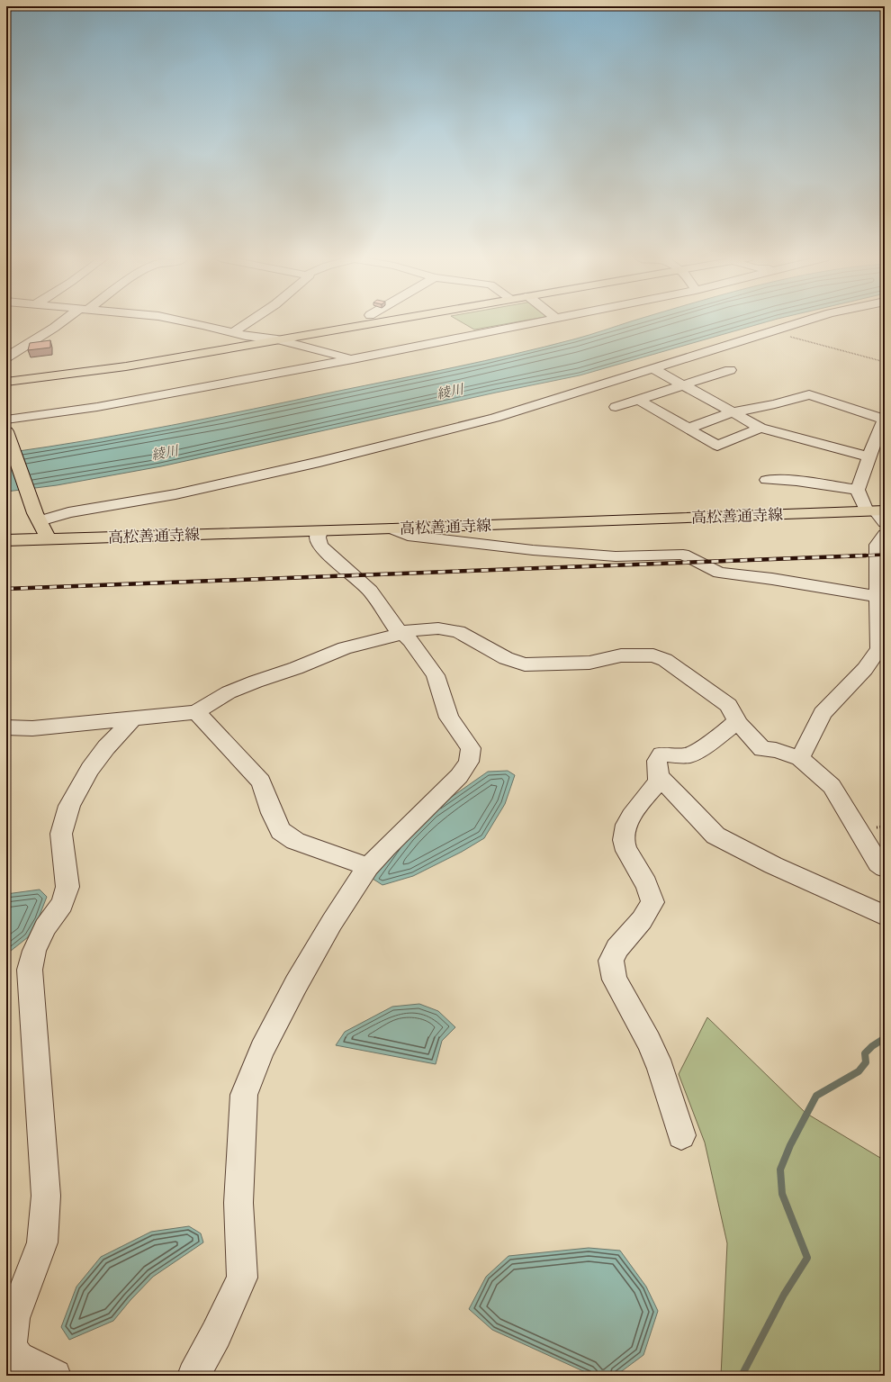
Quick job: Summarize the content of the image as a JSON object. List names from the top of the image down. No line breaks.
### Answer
{"streets":{"main road":["高松善通寺線"]},"water":["綾川"]}
